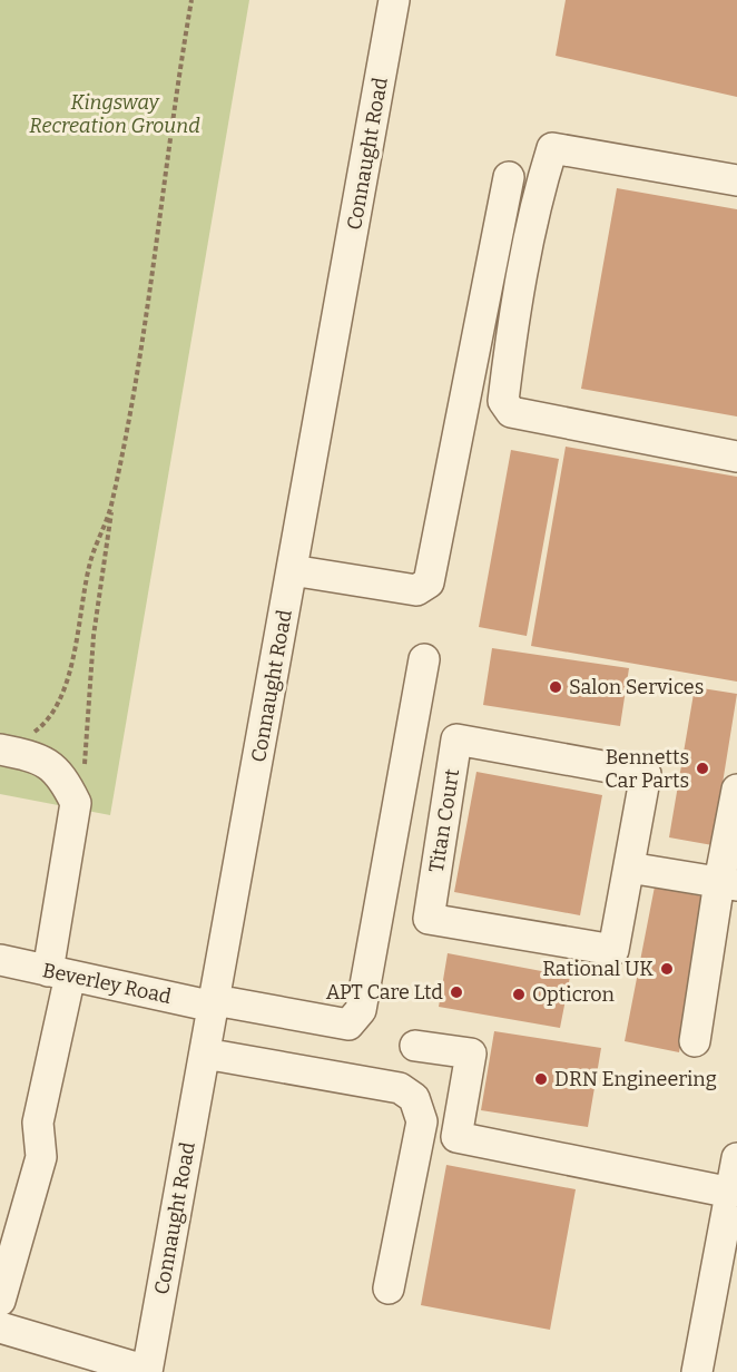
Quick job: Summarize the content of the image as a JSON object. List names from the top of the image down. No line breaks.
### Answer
{"streets":{"street":["Connaught Road","Titan Court","Beverley Road"]},"crossings":[["Connaught Road","Beverley Road"]],"parks":["Kingsway Recreation Ground"],"places":["Salon Services","Bennetts Car Parts","Rational UK","APT Care Ltd","Opticron","DRN Engineering"]}
